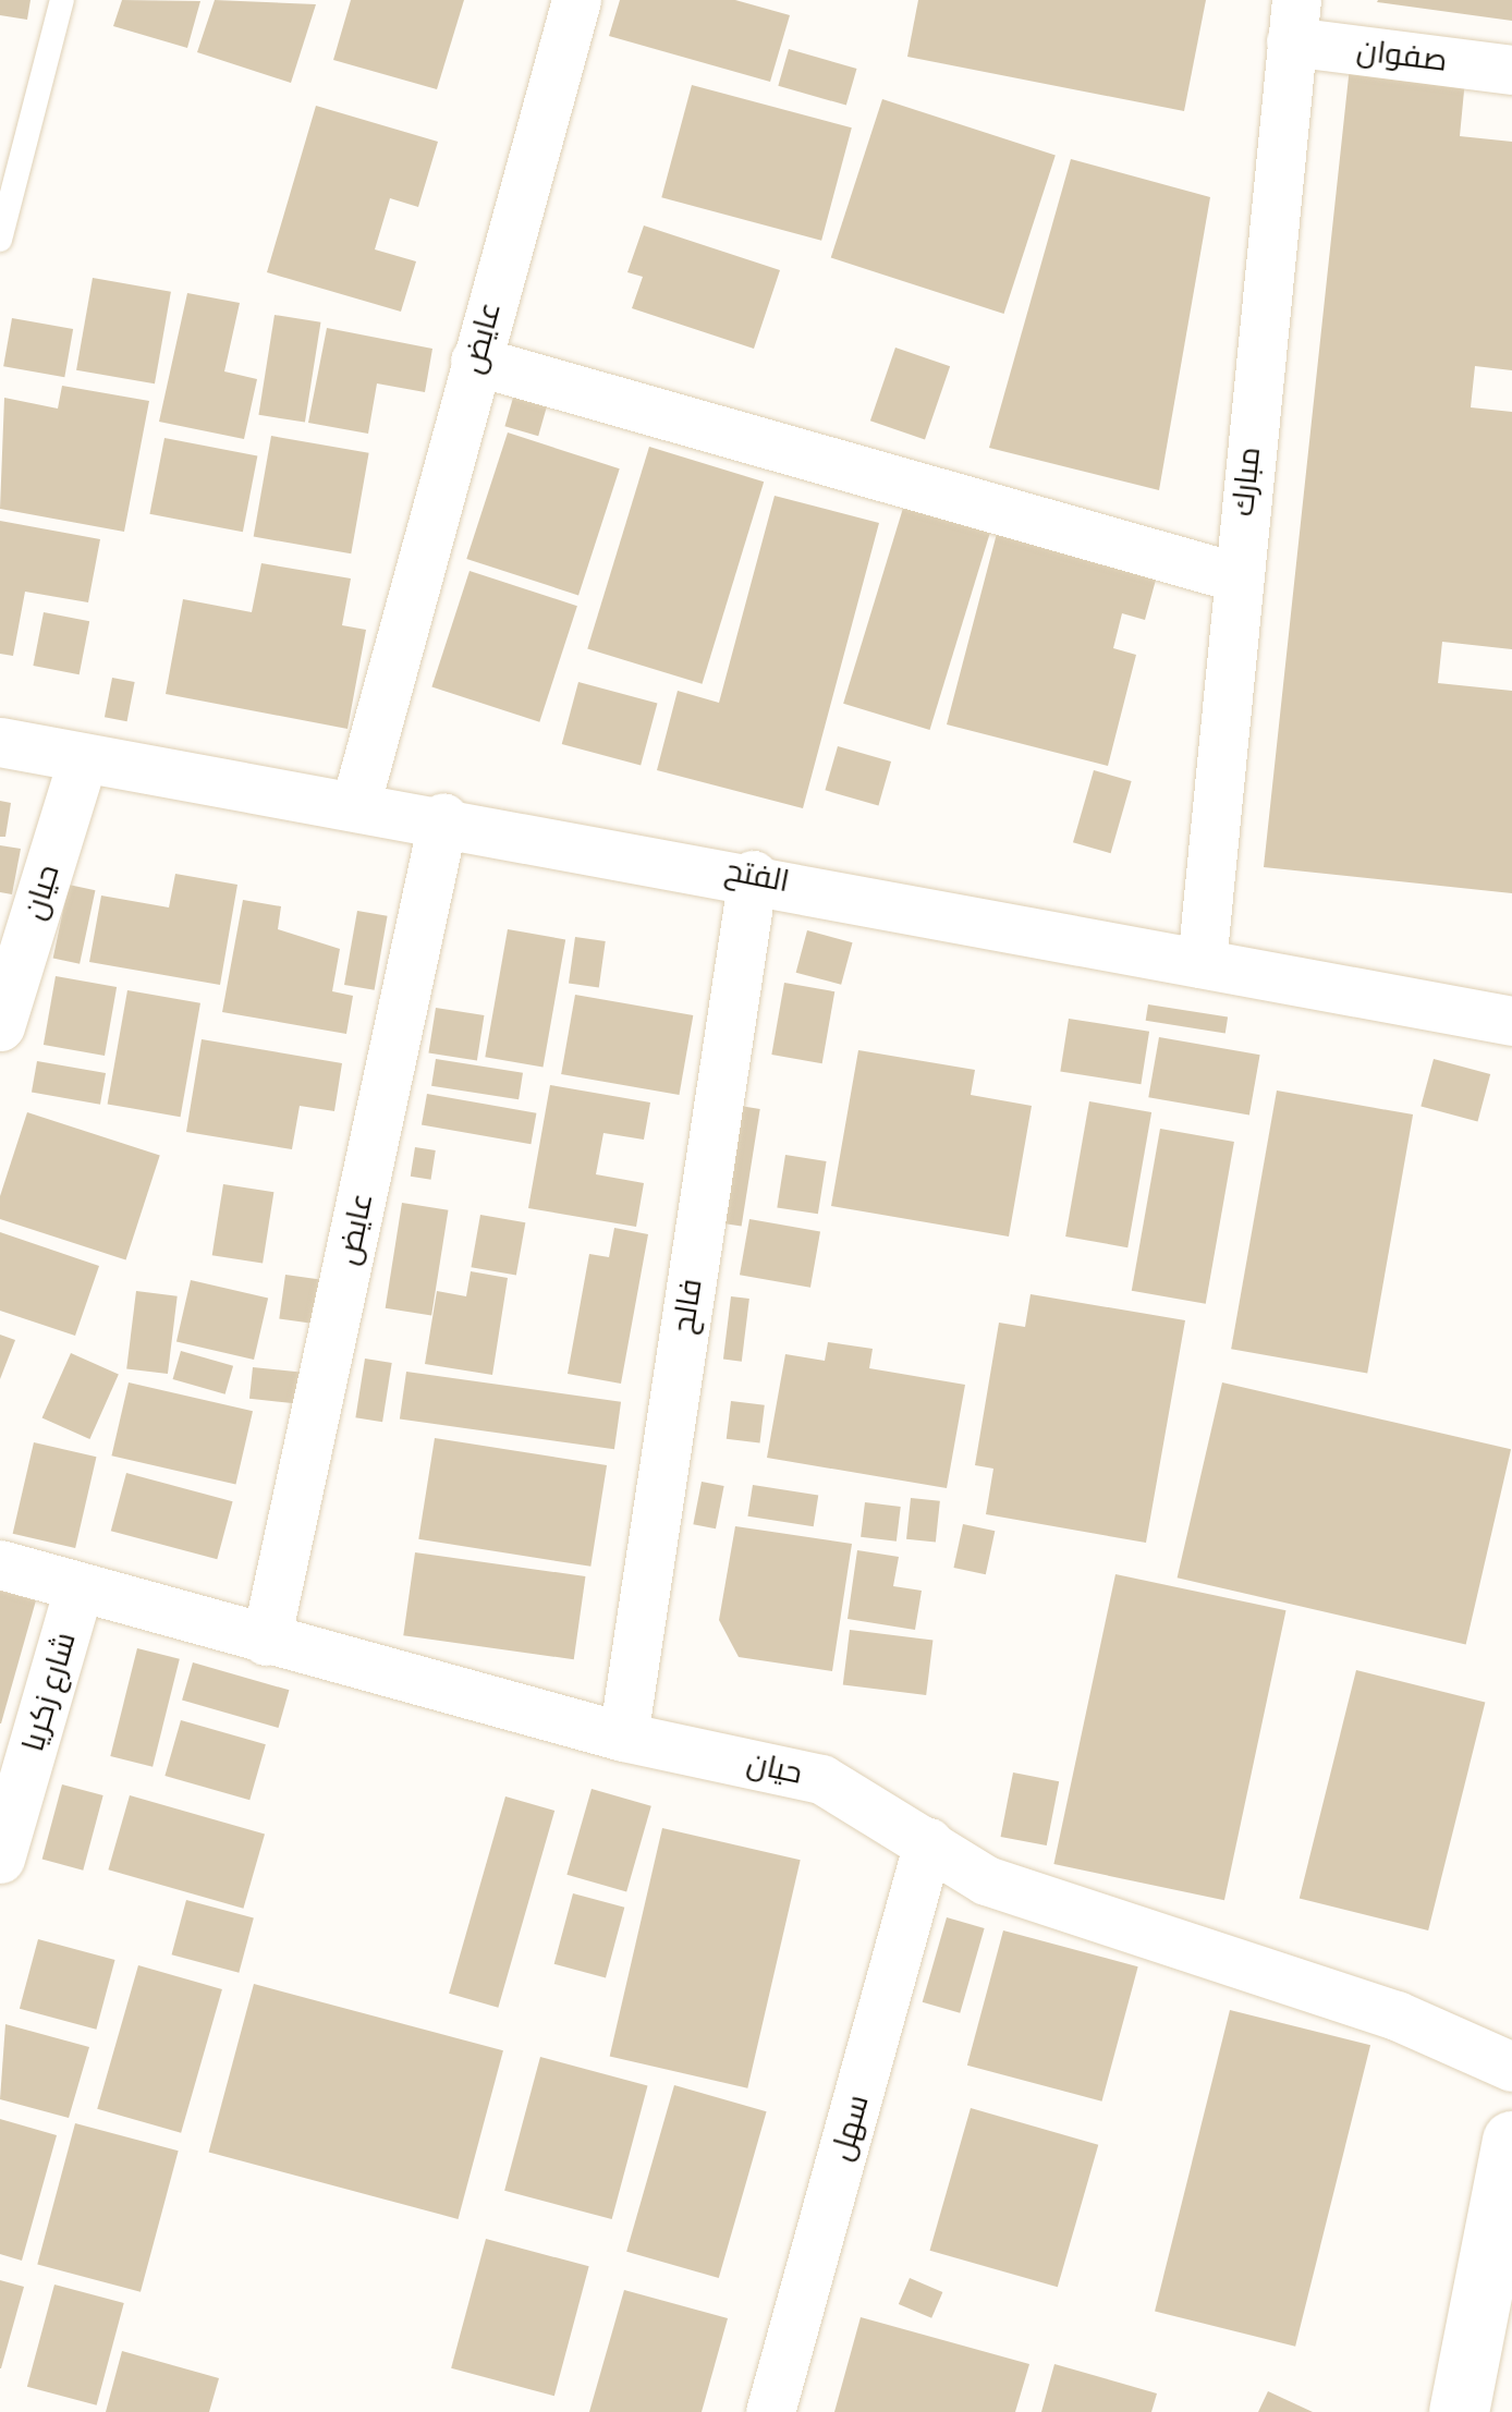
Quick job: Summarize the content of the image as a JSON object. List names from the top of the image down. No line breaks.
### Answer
{"streets":{"street":["صفوان","عايض","مبارك","الفتح","حيان","فالح","شارع زكريا","سهل"]},"crossings":[["صفوان","مبارك"],["عايض","الفتح"],["عايض","حيان"],["مبارك","الفتح"],["الفتح","حيان"],["الفتح","فالح"],["حيان","فالح"],["حيان","شارع زكريا"],["حيان","سهل"]]}
